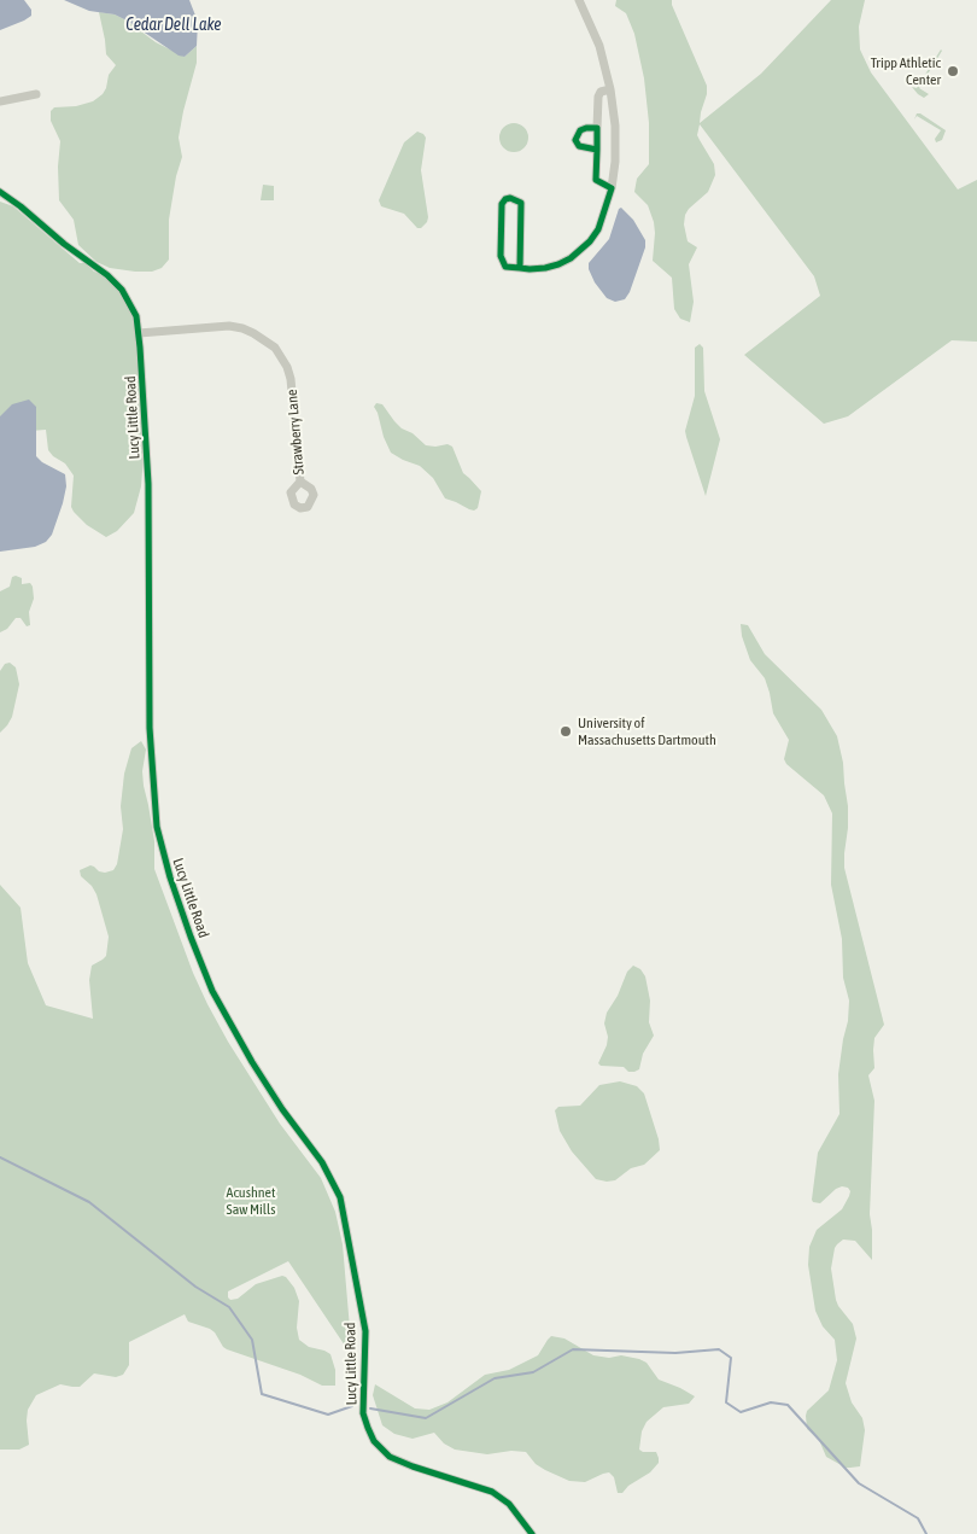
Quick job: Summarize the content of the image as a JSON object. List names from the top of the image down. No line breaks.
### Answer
{"streets":{"street":["Lucy Little Road","Strawberry Lane"]},"crossings":[["Lucy Little Road","Strawberry Lane"]],"water":["Cedar Dell Lake"],"parks":["Acushnet Saw Mills"],"places":["Tripp Athletic Center","University of Massachusetts Dartmouth"]}
